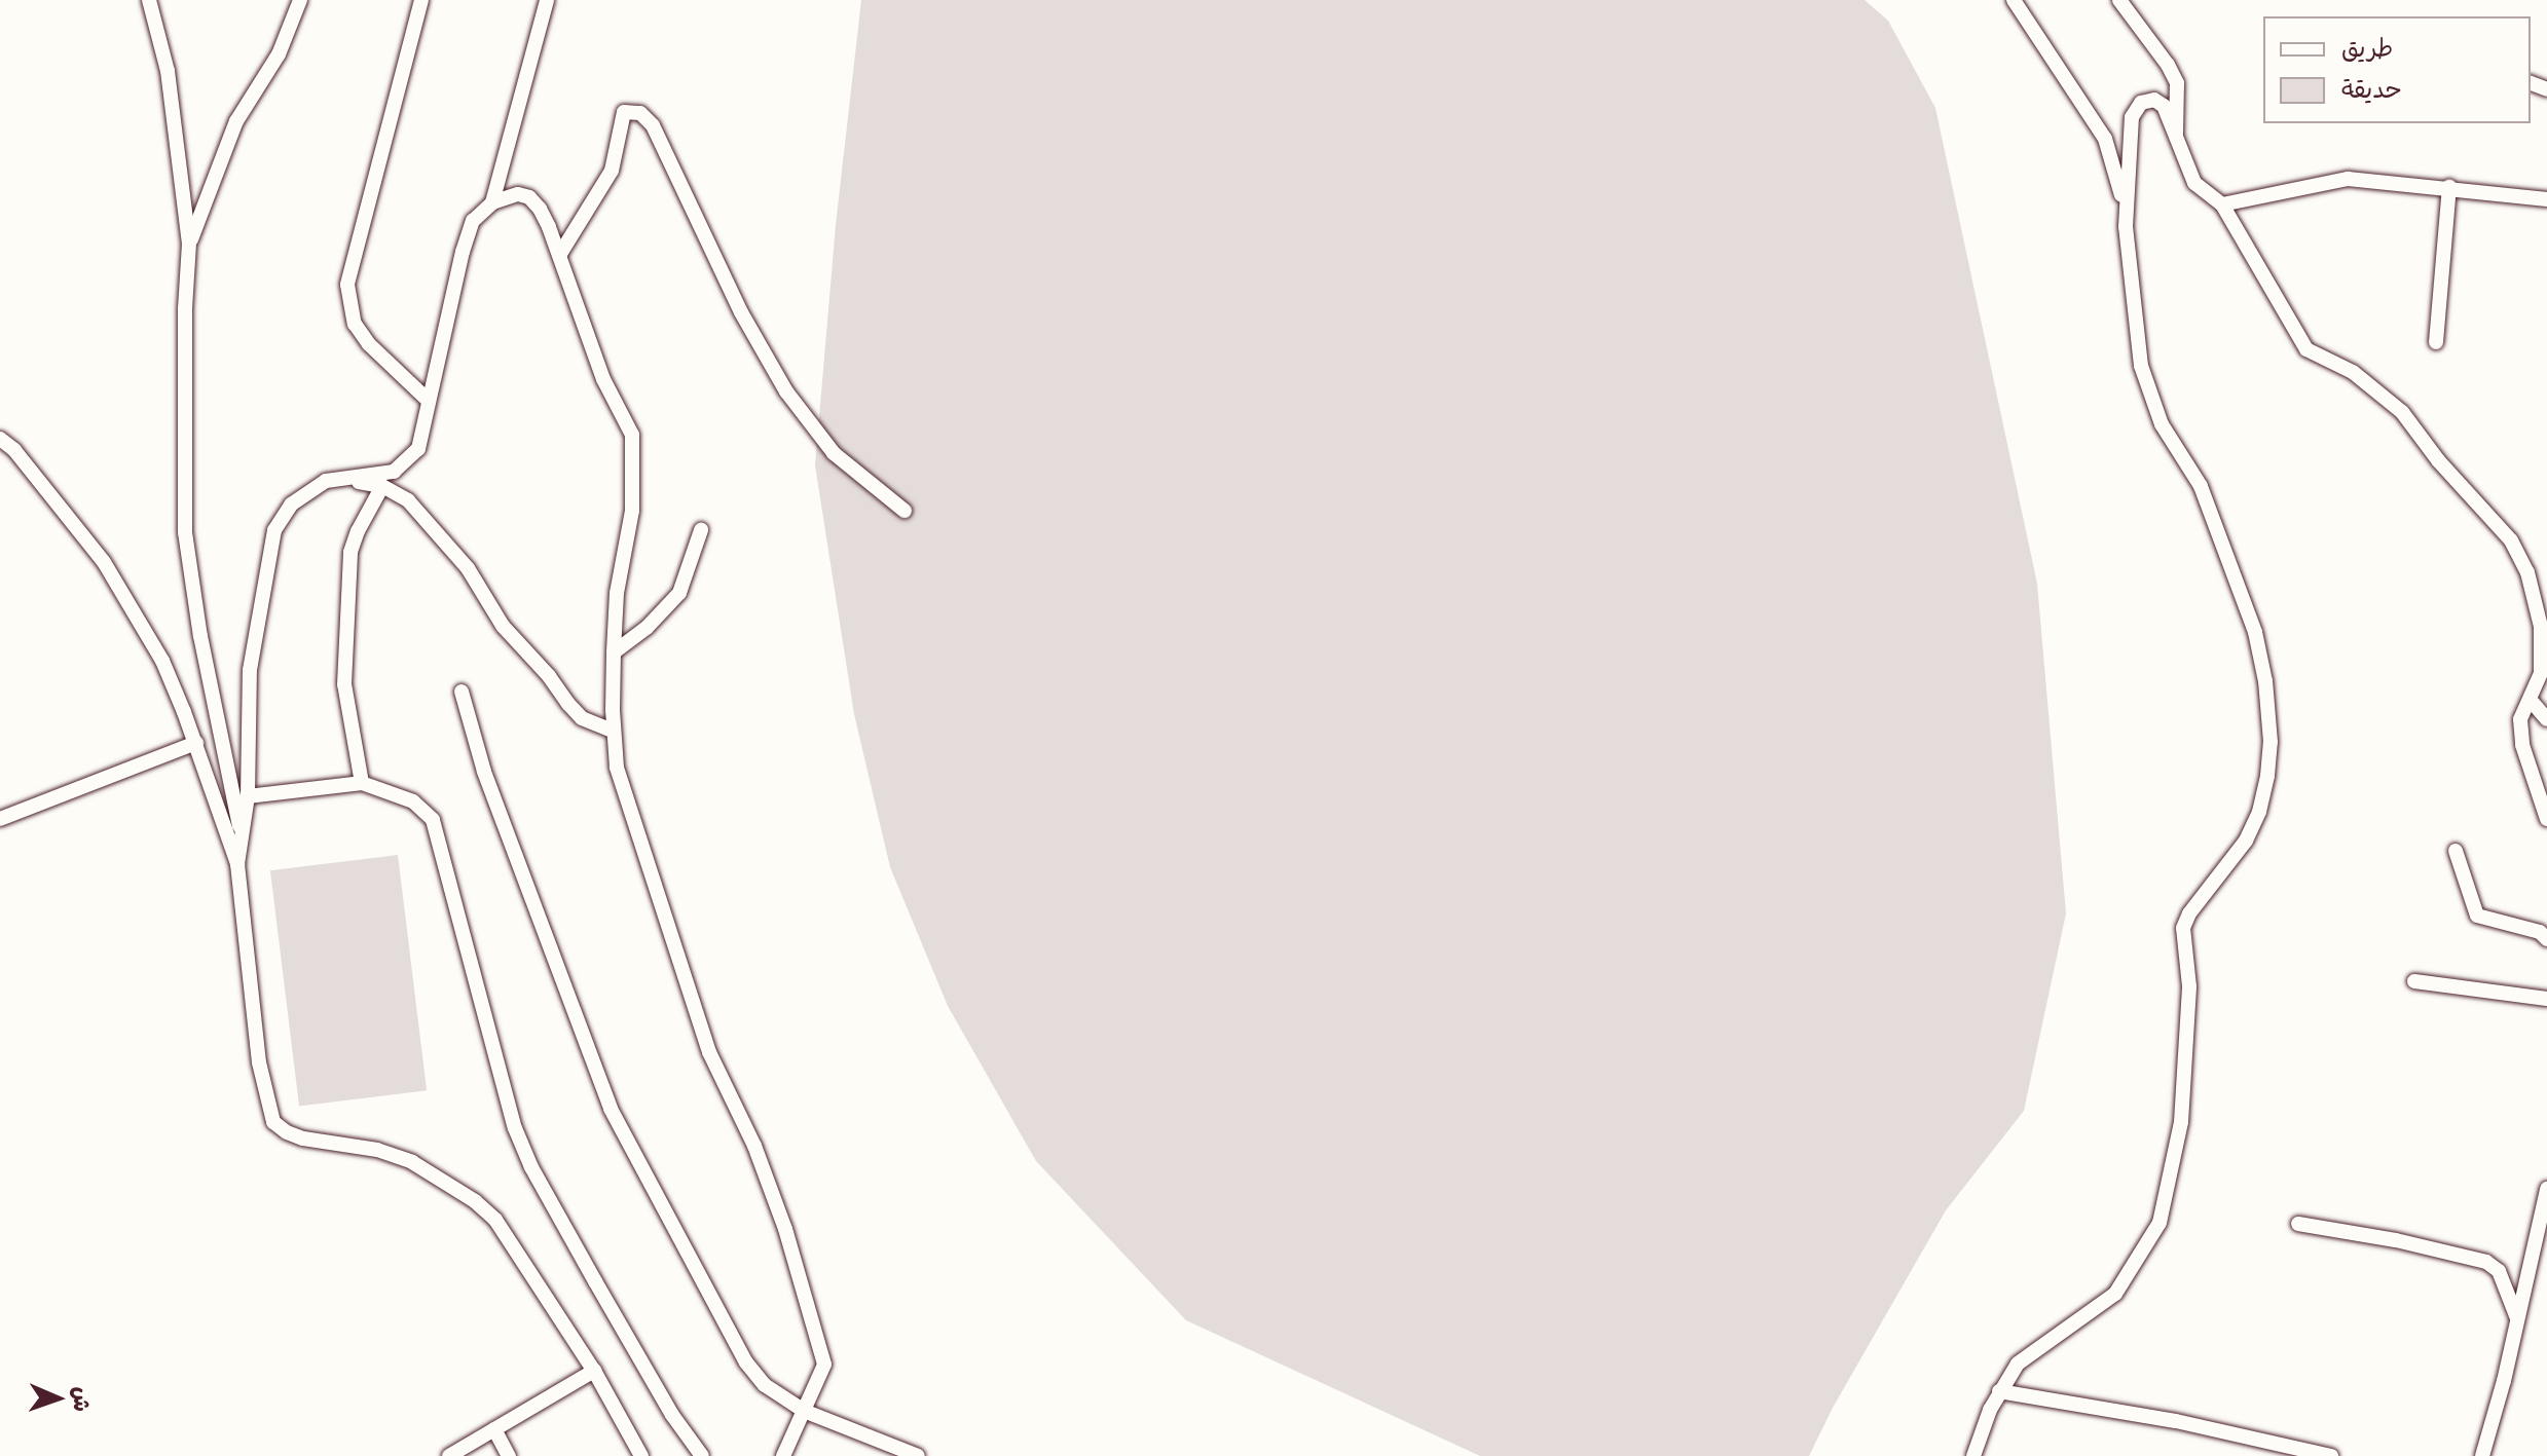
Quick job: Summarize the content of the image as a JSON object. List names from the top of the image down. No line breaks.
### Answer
{"legend":["طريق","حديقة"],"north":"right"}
